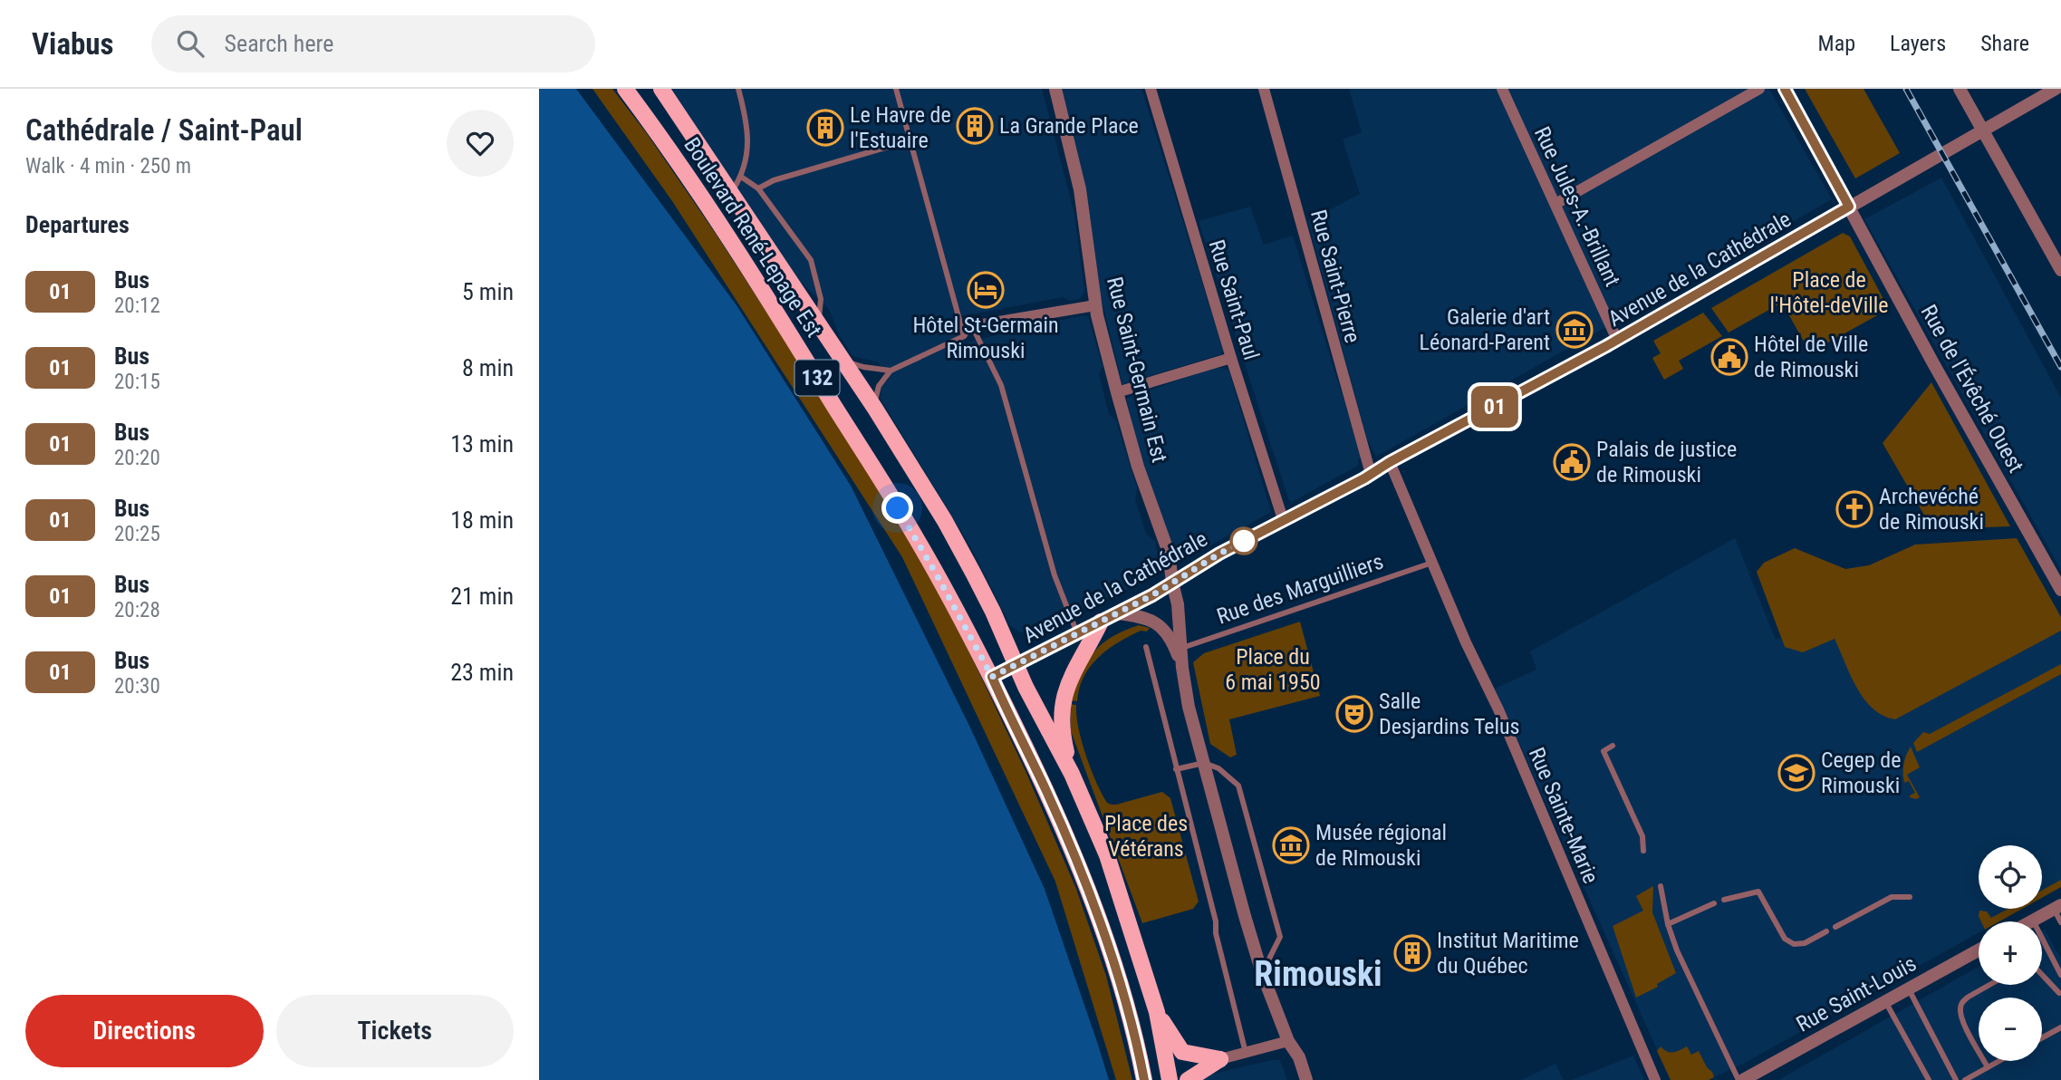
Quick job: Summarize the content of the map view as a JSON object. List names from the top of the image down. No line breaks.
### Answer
{"streets":{"main road":["Boulevard René-Lepage Est","132"],"street":["Rue Jules-A.-Brillant","Avenue de la Cathédrale","Rue Saint-Pierre","Rue Saint-Paul","Rue Saint-Germain Est","Rue de l'Évêché Ouest","Rue Sainte-Marie","Rue Saint-Louis"],"lane":["Rue des Marguilliers"]},"crossings":[["Rue Jules-A.-Brillant","Avenue de la Cathédrale"],["Boulevard René-Lepage Est","Avenue de la Cathédrale"],["Boulevard René-Lepage Est","132"],["Avenue de la Cathédrale","Rue Saint-Pierre"],["Avenue de la Cathédrale","Rue Saint-Paul"],["Avenue de la Cathédrale","Rue Saint-Germain Est"],["Avenue de la Cathédrale","132"],["Avenue de la Cathédrale","Rue de l'Évêché Ouest"],["Avenue de la Cathédrale","Rue Sainte-Marie"],["Rue Saint-Germain Est","Rue des Marguilliers"],["Rue des Marguilliers","Rue Sainte-Marie"]],"districts":["Rimouski"],"parks":["Place de l'Hôtel-deVille","Place du 6 mai 1950","Place des Vétérans"],"places":{"building":["La Grande Place","Le Havre de l'Estuaire","Institut Maritime du Québec"],"hotel":["Hôtel St-Germain Rimouski"],"museum":["Galerie d'art Léonard-Parent","Musée régional de RImouski"],"public building":["Hôtel de Ville de Rimouski","Palais de justice de Rimouski"],"church":["Archevéché de Rimouski"],"theatre":["Salle Desjardins Telus"],"school or university":["Cegep de Rimouski"]},"lines":["bus line 01"],"page":{"header":"Viabus","search":"Search here","nav":["Map","Layers","Share"],"heading":[["Cathédrale / Saint-Paul","Walk · 4 min · 250 m"],"Departures"],"on_map":"01","list":[{"mark":"01","name":"Bus","note":"20:12","value":"5 min"},{"mark":"01","name":"Bus","note":"20:15","value":"8 min"},{"mark":"01","name":"Bus","note":"20:20","value":"13 min"},{"mark":"01","name":"Bus","note":"20:25","value":"18 min"},{"mark":"01","name":"Bus","note":"20:28","value":"21 min"},{"mark":"01","name":"Bus","note":"20:30","value":"23 min"}],"map_buttons":["+","−"],"buttons":["Directions","Tickets"]}}
